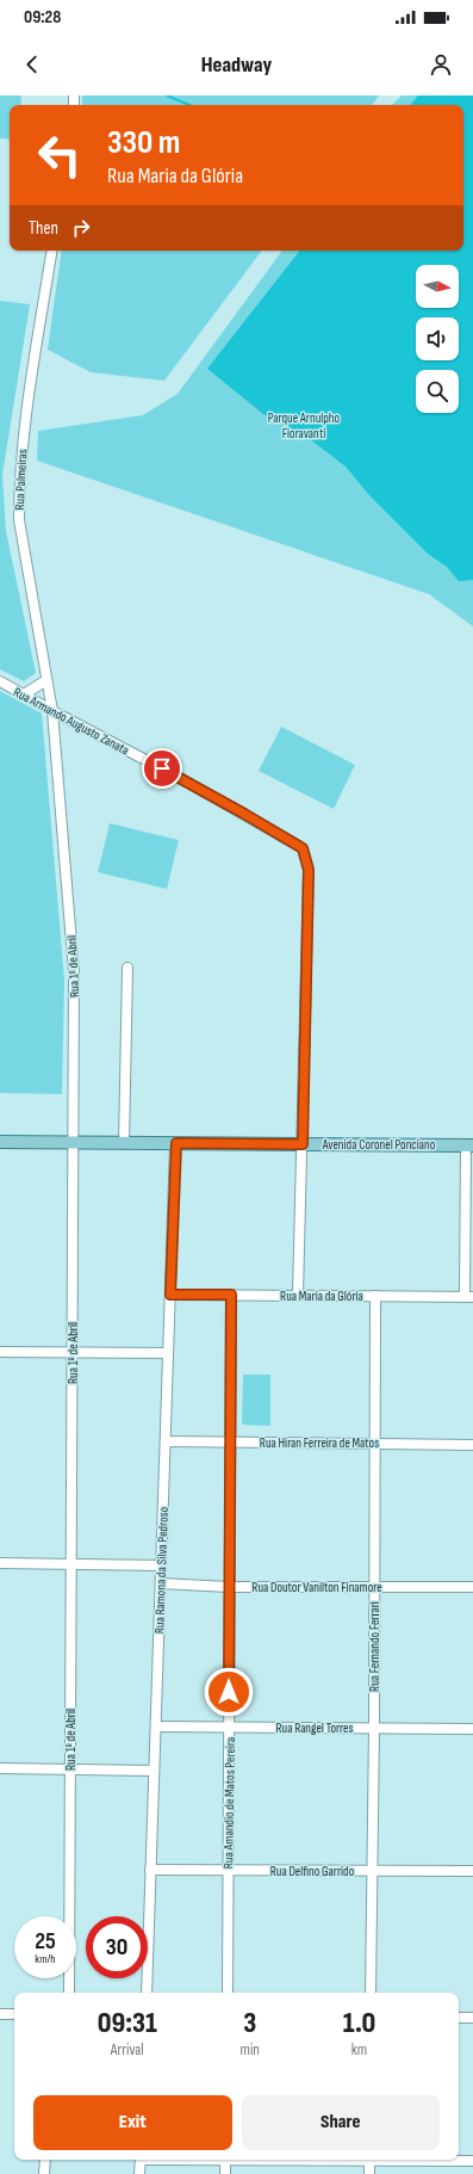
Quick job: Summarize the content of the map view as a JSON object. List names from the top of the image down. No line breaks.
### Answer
{"streets":{"main road":["Avenida Coronel Ponciano"],"street":["Rua Palmeiras","Rua Armando Augusto Zanata","Rua 1º de Abril","Rua Maria da Glória","Rua Hiran Ferreira de Matos","Rua Ramona da Silva Pedroso","Rua Doutor Vanilton Finamore","Rua Fernando Ferrari","Rua Rangel Torres","Rua Amandio de Matos Pereira","Rua Delfino Garrido"]},"crossings":[["Rua Palmeiras","Rua Armando Augusto Zanata"],["Rua Palmeiras","Rua 1º de Abril"],["Rua Armando Augusto Zanata","Rua 1º de Abril"],["Rua Armando Augusto Zanata","Avenida Coronel Ponciano"],["Rua Armando Augusto Zanata","Rua Maria da Glória"],["Rua 1º de Abril","Avenida Coronel Ponciano"],["Avenida Coronel Ponciano","Rua Ramona da Silva Pedroso"],["Rua Maria da Glória","Rua Ramona da Silva Pedroso"],["Rua Maria da Glória","Rua Fernando Ferrari"],["Rua Maria da Glória","Rua Amandio de Matos Pereira"],["Rua Hiran Ferreira de Matos","Rua Ramona da Silva Pedroso"],["Rua Hiran Ferreira de Matos","Rua Fernando Ferrari"],["Rua Hiran Ferreira de Matos","Rua Amandio de Matos Pereira"],["Rua Ramona da Silva Pedroso","Rua Doutor Vanilton Finamore"],["Rua Ramona da Silva Pedroso","Rua Rangel Torres"],["Rua Ramona da Silva Pedroso","Rua Delfino Garrido"],["Rua Doutor Vanilton Finamore","Rua Fernando Ferrari"],["Rua Doutor Vanilton Finamore","Rua Amandio de Matos Pereira"],["Rua Fernando Ferrari","Rua Rangel Torres"],["Rua Fernando Ferrari","Rua Delfino Garrido"],["Rua Rangel Torres","Rua Amandio de Matos Pereira"],["Rua Amandio de Matos Pereira","Rua Delfino Garrido"]],"parks":["Parque Arnulpho Fioravanti"],"north":"right","page":{"status":"09:28","header":"Headway","turn":["330 m","Rua Maria da Glória"],"then":"Then","speed":"25 km/h","limit":"30","eta":["09:31","Arrival","3","min","1.0","km"],"buttons":["Exit","Share"]}}
